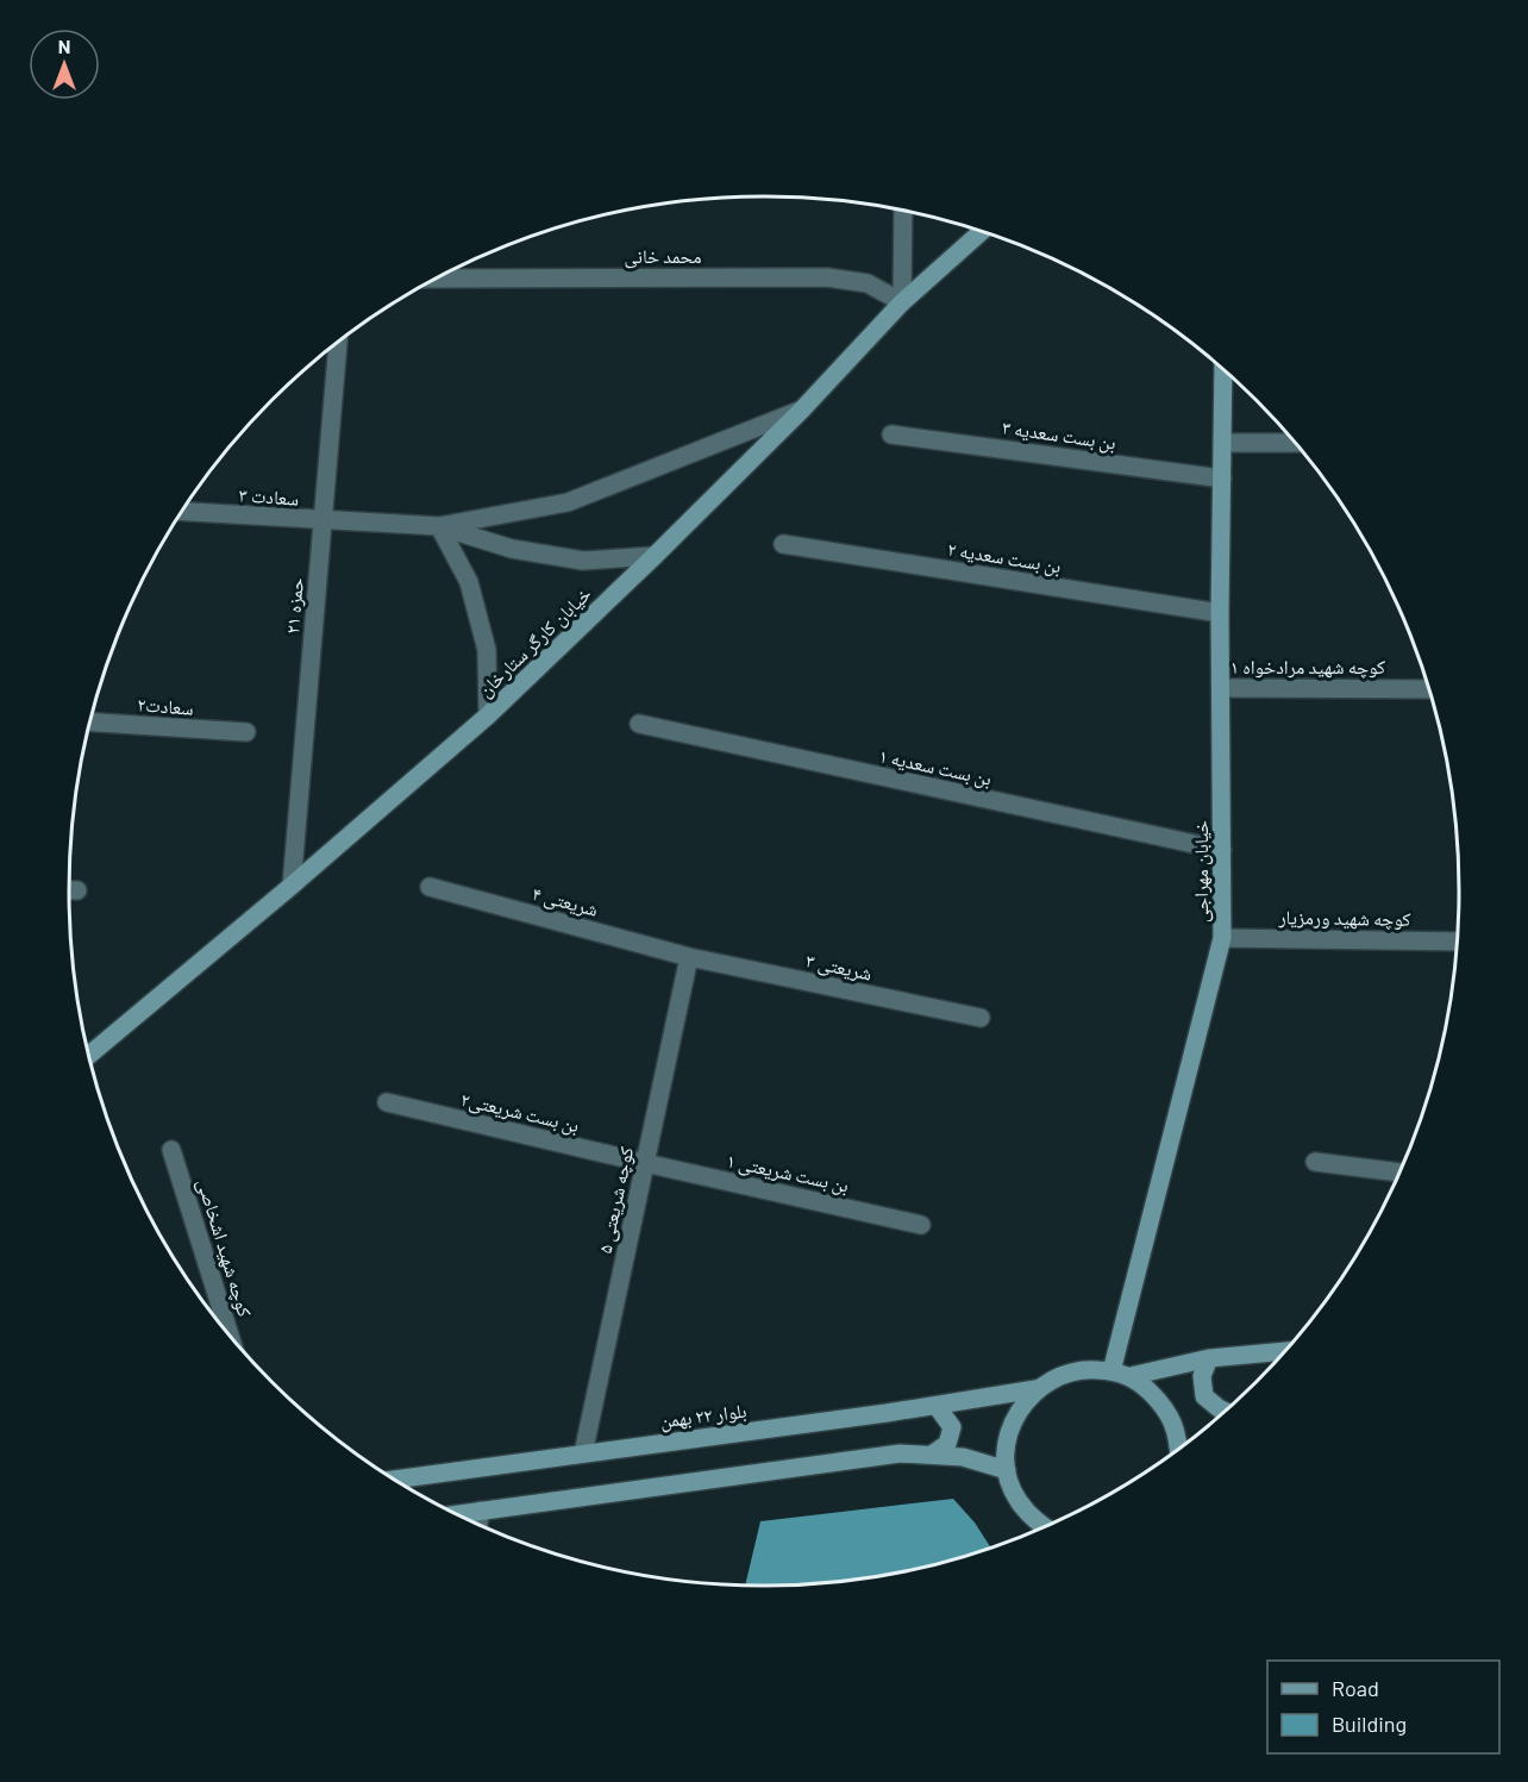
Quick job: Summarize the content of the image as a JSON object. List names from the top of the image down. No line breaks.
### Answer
{"streets":{"street":["محمد خانی","بن بست سعدیه ۳","سعادت ۳","بن بست سعدیه ۲","حمزه ۲۱","خیابان کارگر ستارخان","۱ کوچه شهید مرادخواه","سعادت۲","بن بست سعدیه ۱","خیابان مهراجی","شریعتی ۴","کوچه شهید ورمزیار","شریعتی ۳","بن بست شریعتی۲","بن بست شریعتی ۱","۵ کوچه شریعتی","کوچه شهید اشخاصی","بلوار ۲۲ بهمن"]},"crossings":[["محمد خانی","خیابان کارگر ستارخان"],["بن بست سعدیه ۳","خیابان مهراجی"],["سعادت ۳","حمزه ۲۱"],["بن بست سعدیه ۲","خیابان مهراجی"],["حمزه ۲۱","خیابان کارگر ستارخان"],["۱ کوچه شهید مرادخواه","خیابان مهراجی"],["بن بست سعدیه ۱","خیابان مهراجی"],["خیابان مهراجی","کوچه شهید ورمزیار"],["شریعتی ۴","شریعتی ۳"],["شریعتی ۴","۵ کوچه شریعتی"],["شریعتی ۳","۵ کوچه شریعتی"],["بن بست شریعتی۲","بن بست شریعتی ۱"],["بن بست شریعتی۲","۵ کوچه شریعتی"],["بن بست شریعتی ۱","۵ کوچه شریعتی"],["۵ کوچه شریعتی","بلوار ۲۲ بهمن"]],"legend":["Road","Building"],"north":"top"}
